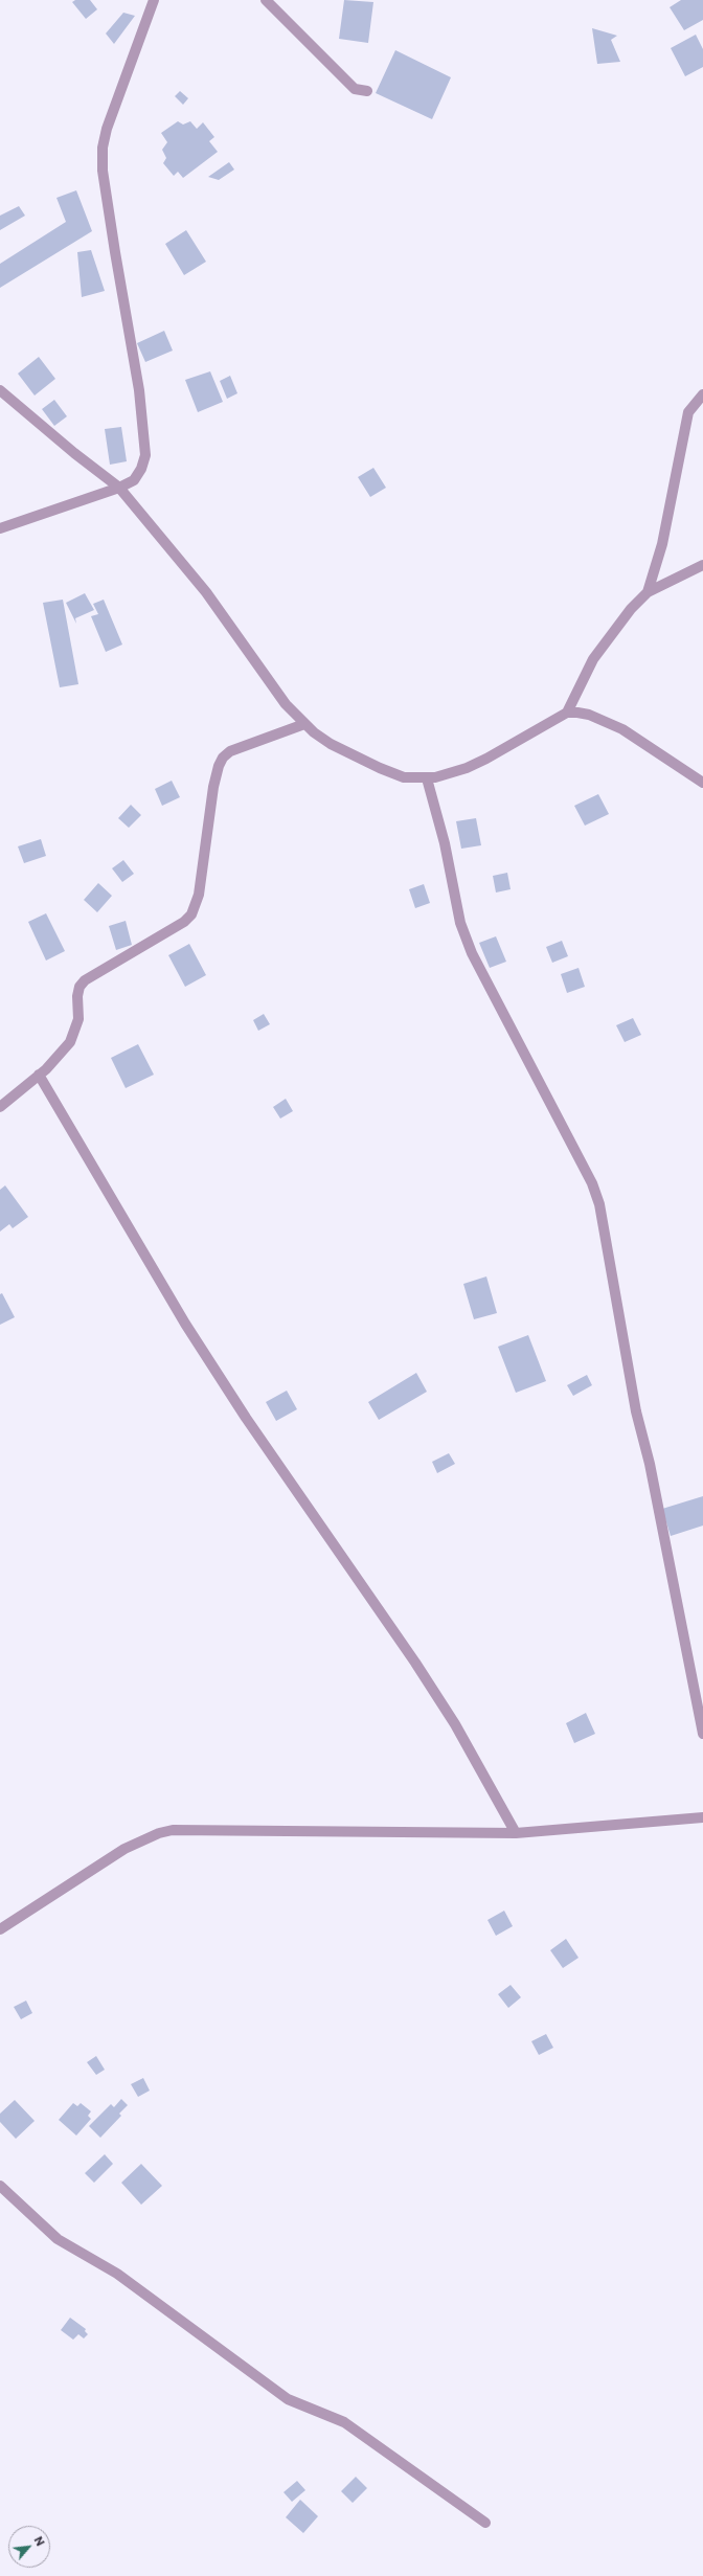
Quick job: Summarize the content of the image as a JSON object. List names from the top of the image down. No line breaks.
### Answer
{"north":"top right"}
